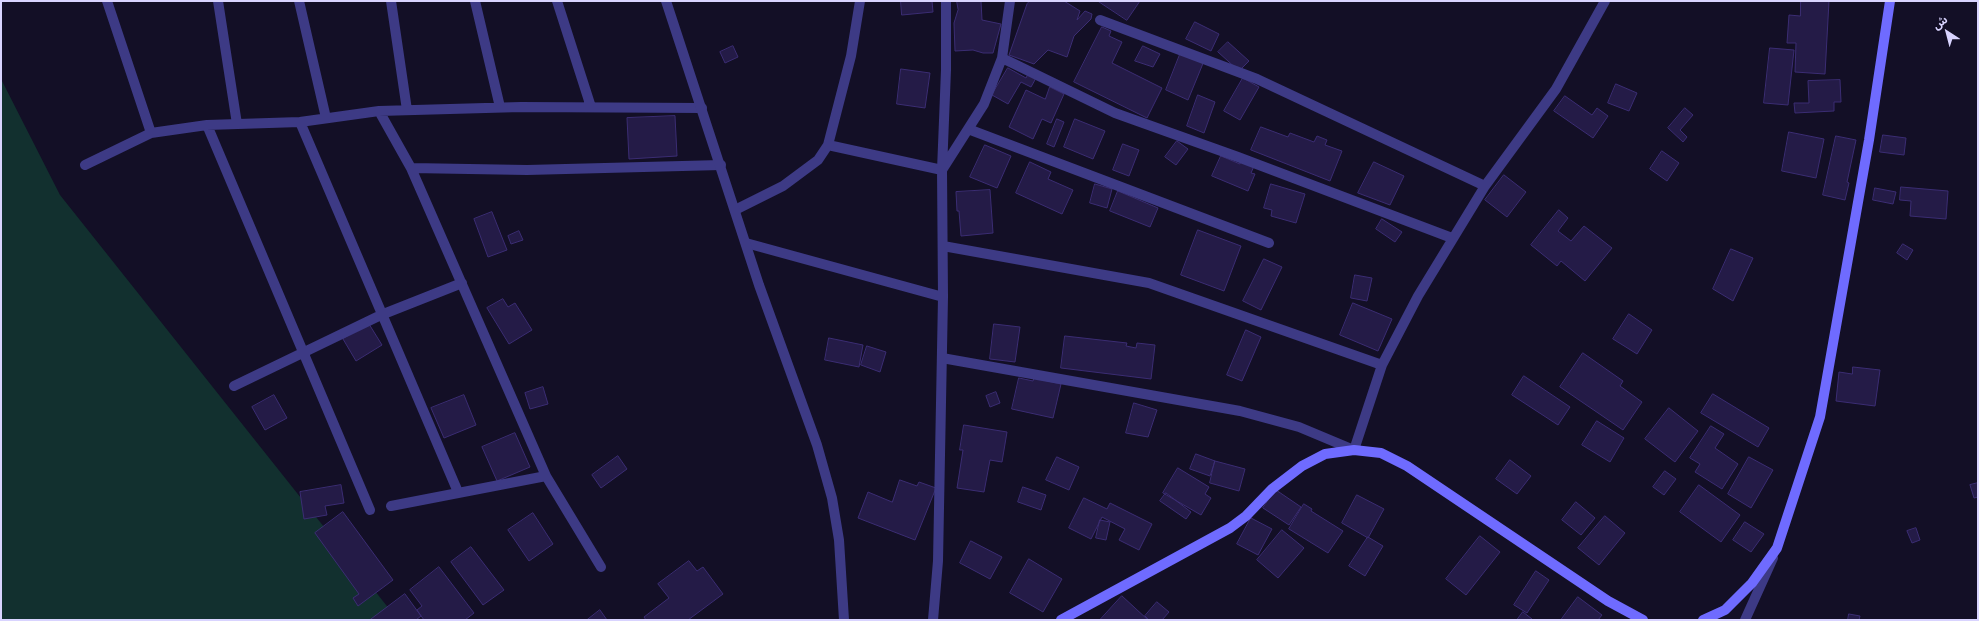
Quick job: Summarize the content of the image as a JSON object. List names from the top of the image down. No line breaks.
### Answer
{"north":"top left"}
